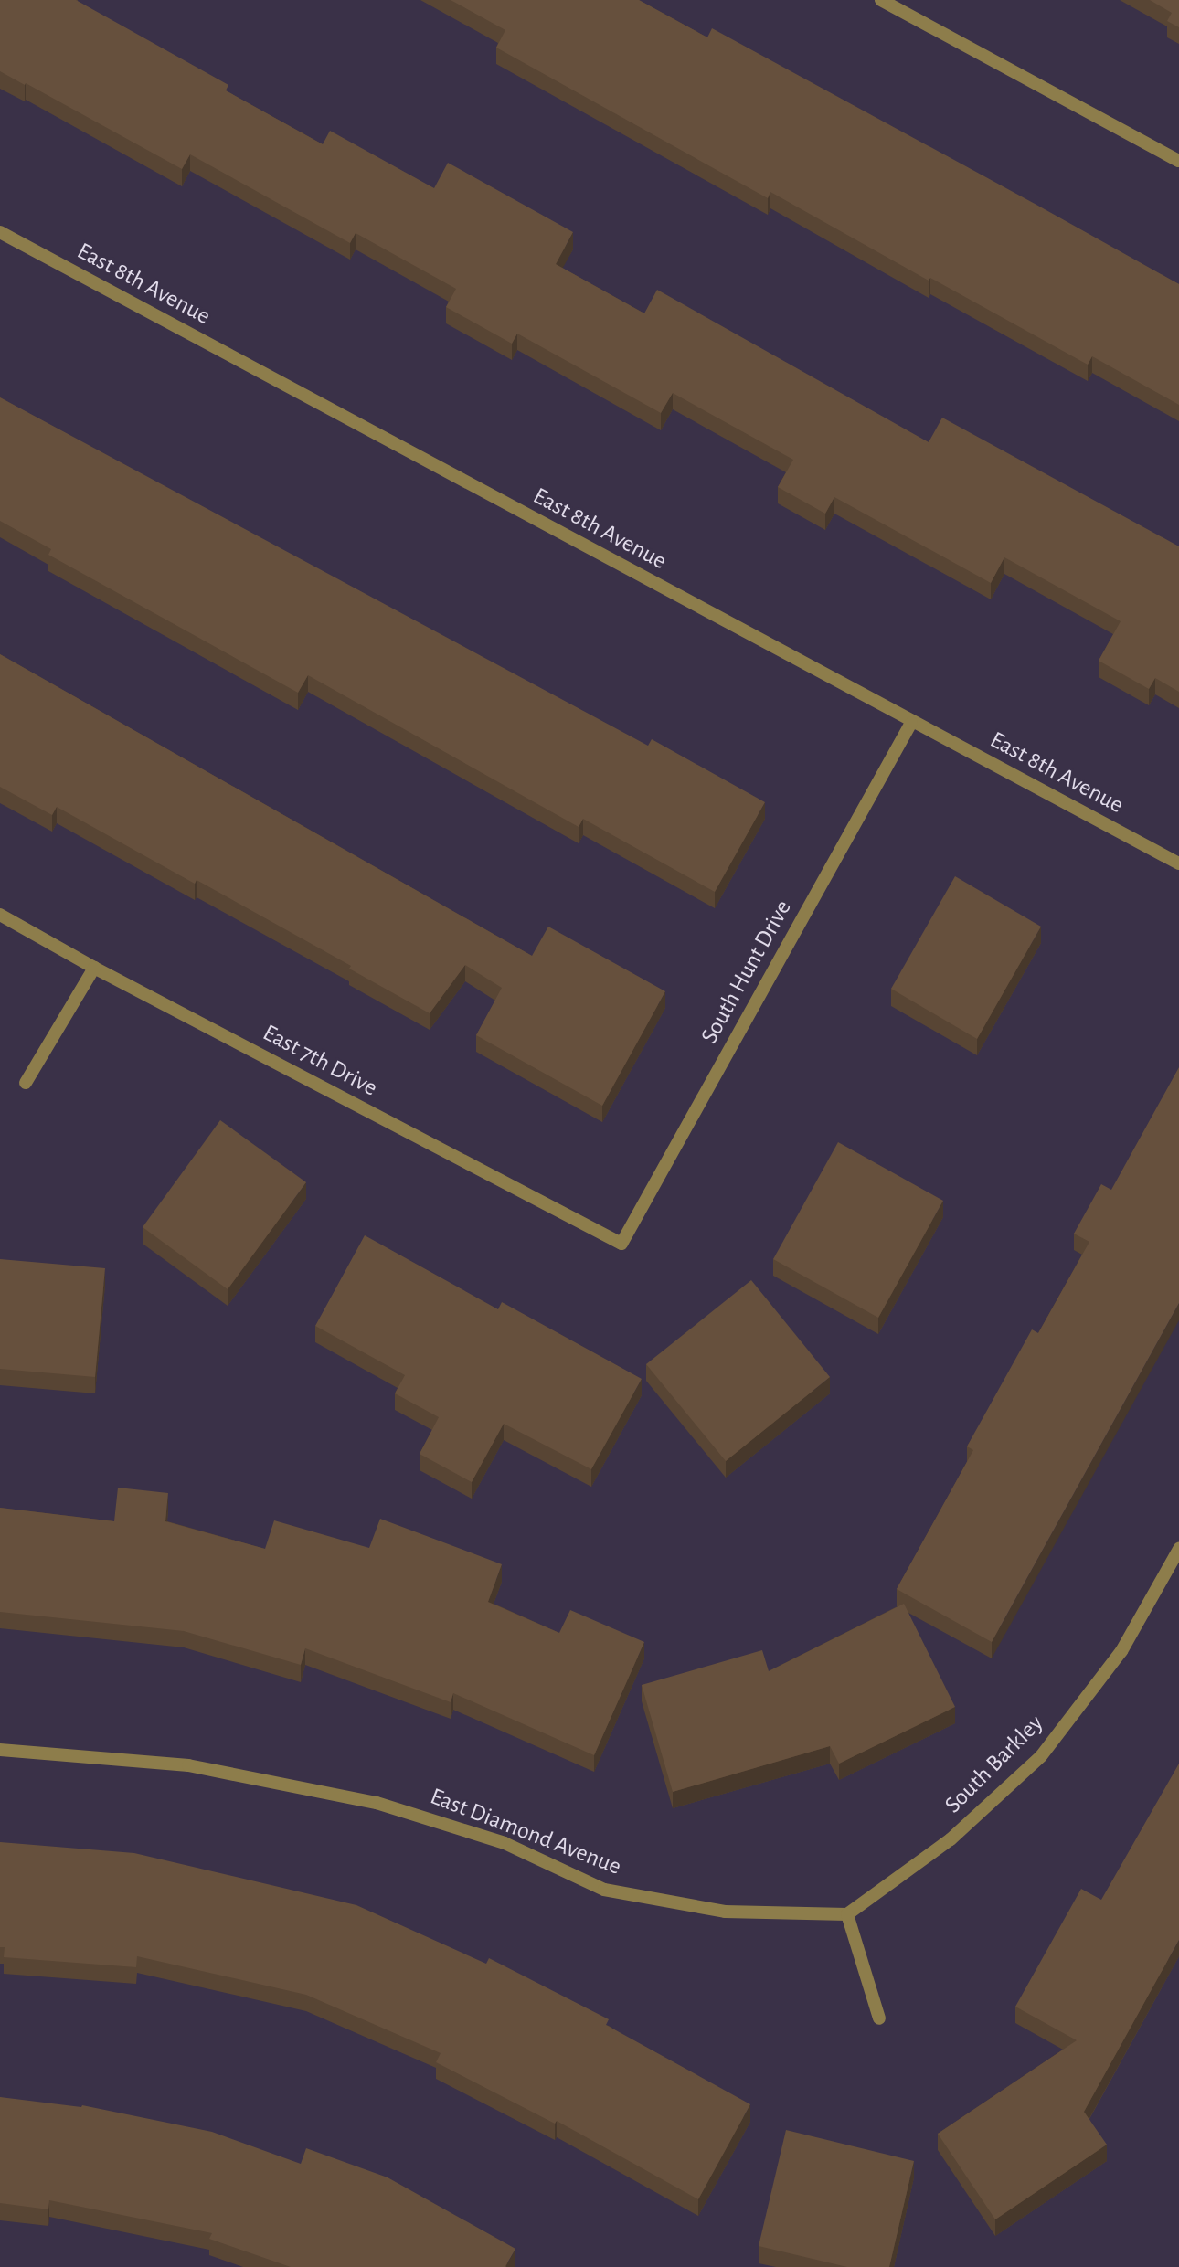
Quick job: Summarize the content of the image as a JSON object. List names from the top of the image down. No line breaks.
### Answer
{"streets":{"street":["East 8th Avenue","South Hunt Drive","East 7th Drive","South Barkley","East Diamond Avenue"]},"crossings":[["East 8th Avenue","South Hunt Drive"],["South Hunt Drive","East 7th Drive"],["South Barkley","East Diamond Avenue"]]}
